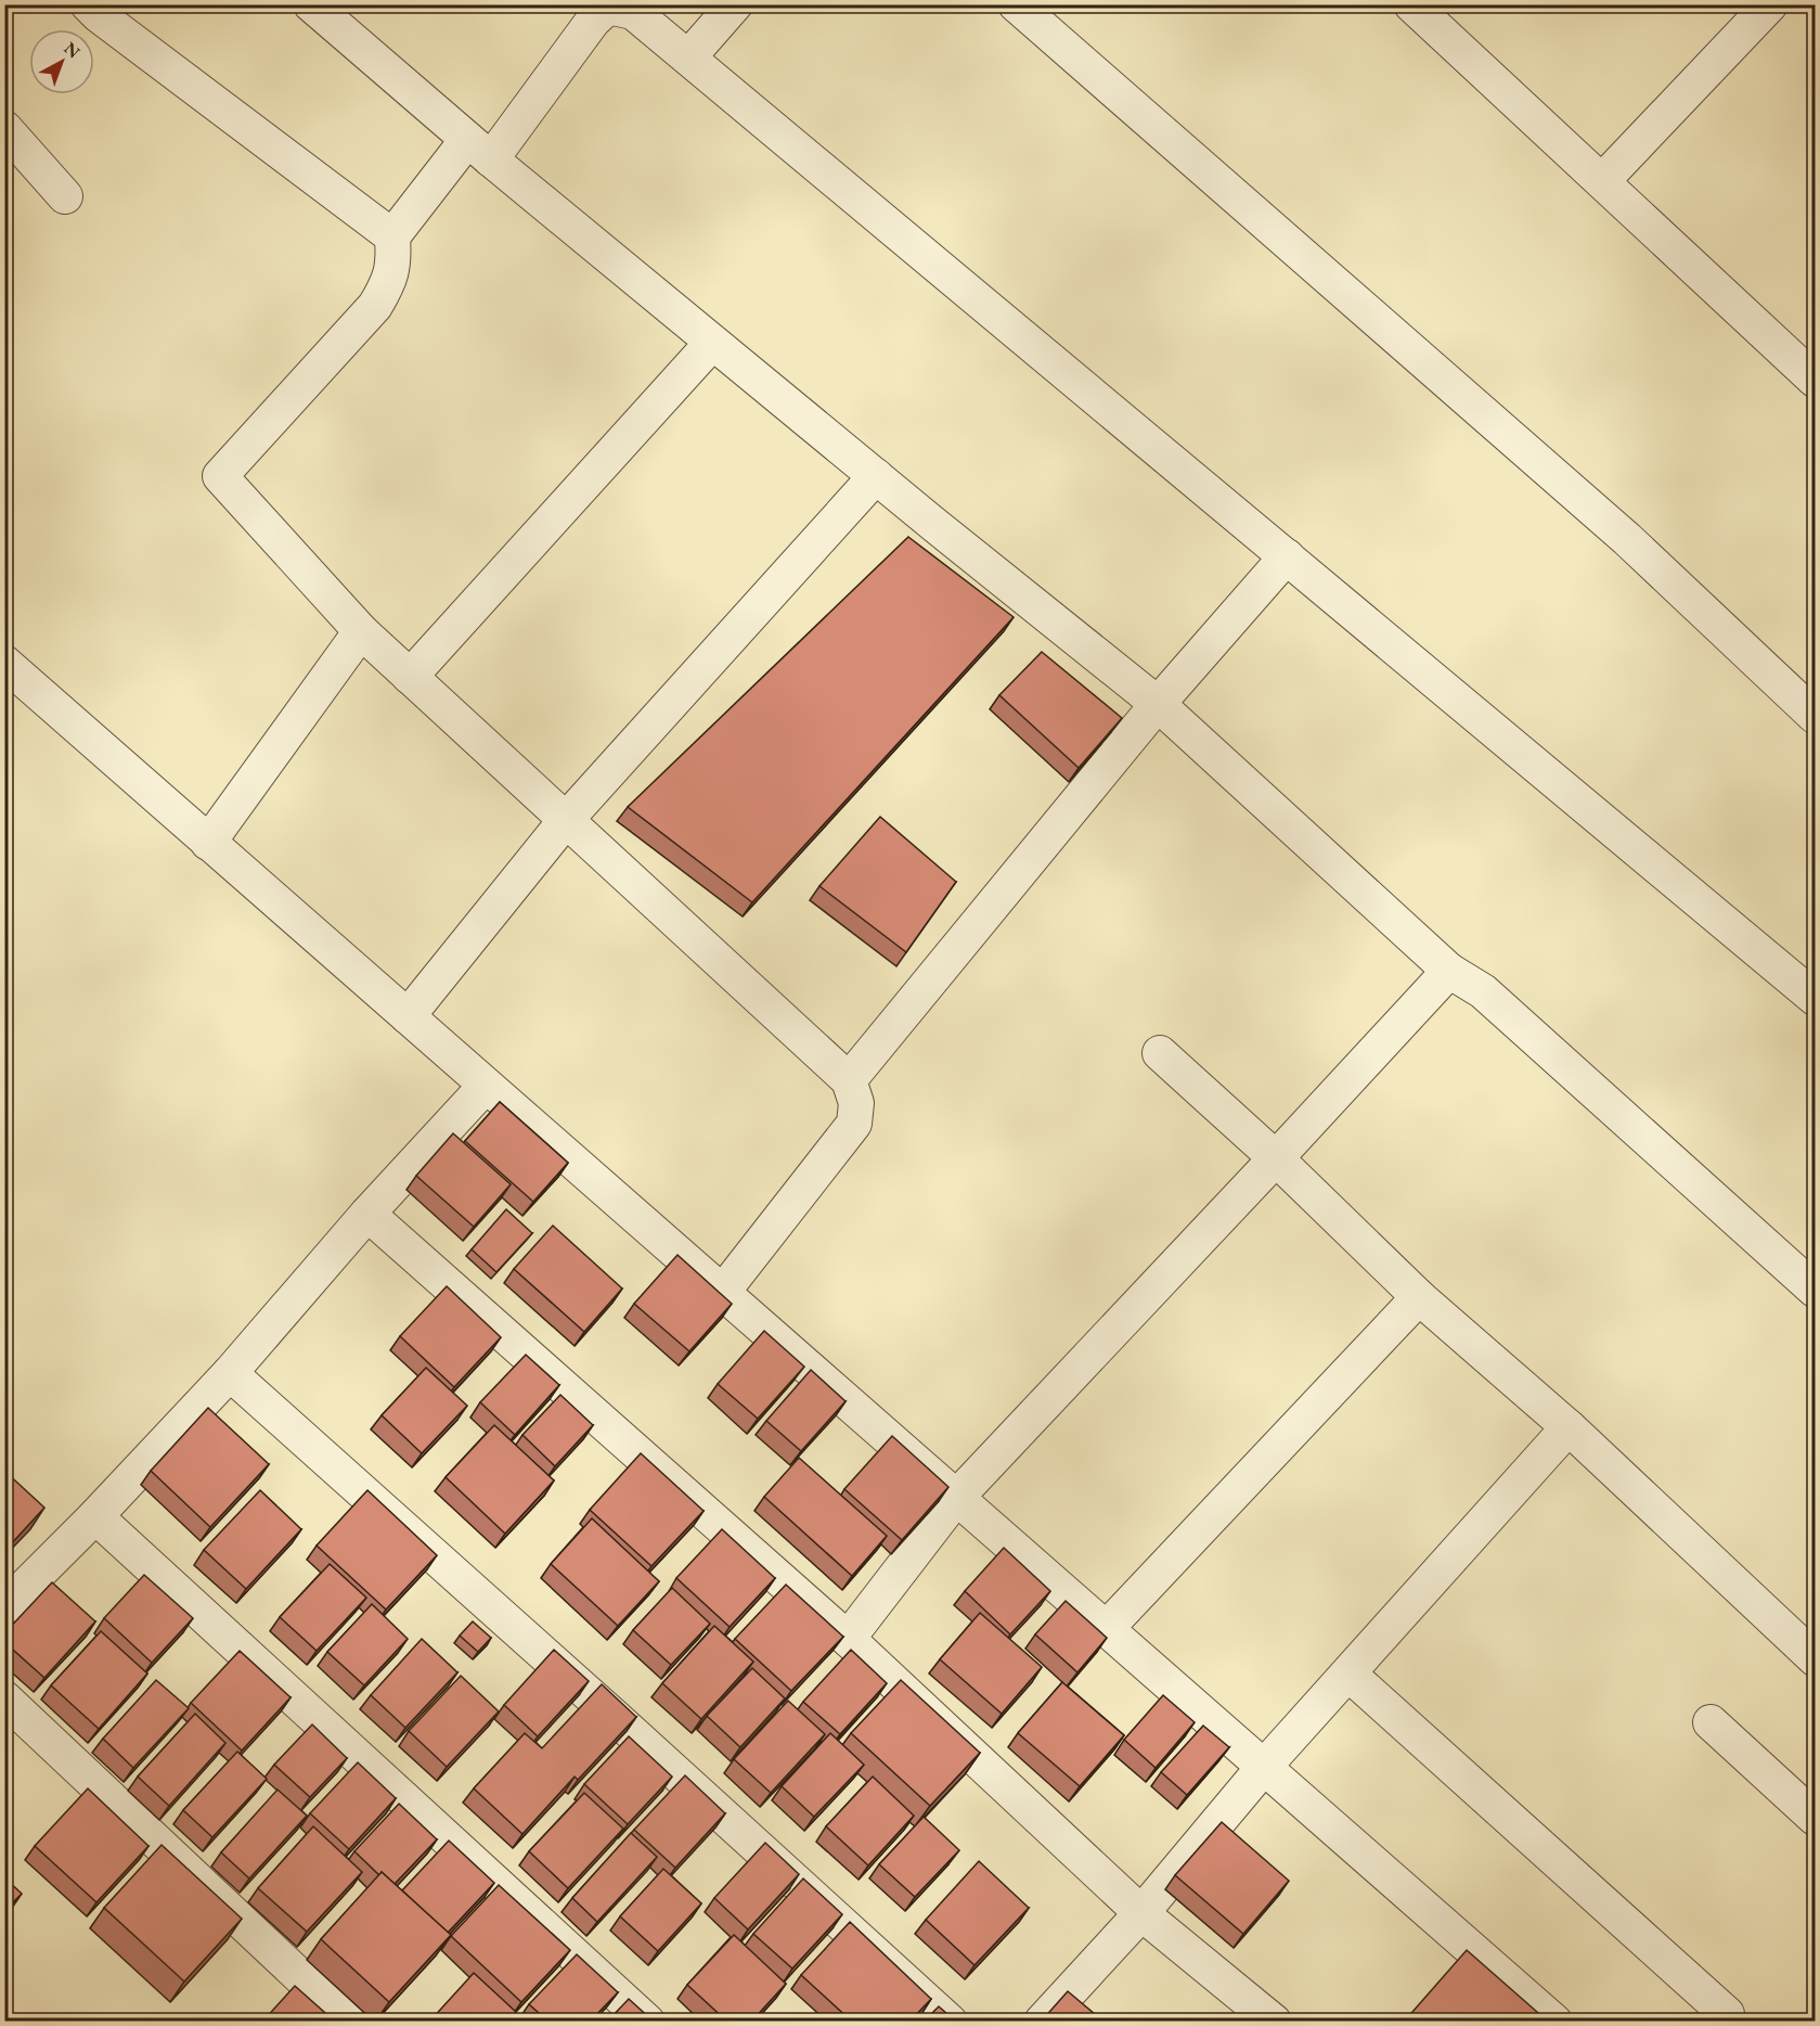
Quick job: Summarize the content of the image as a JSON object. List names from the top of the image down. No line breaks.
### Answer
{"north":"top right"}
